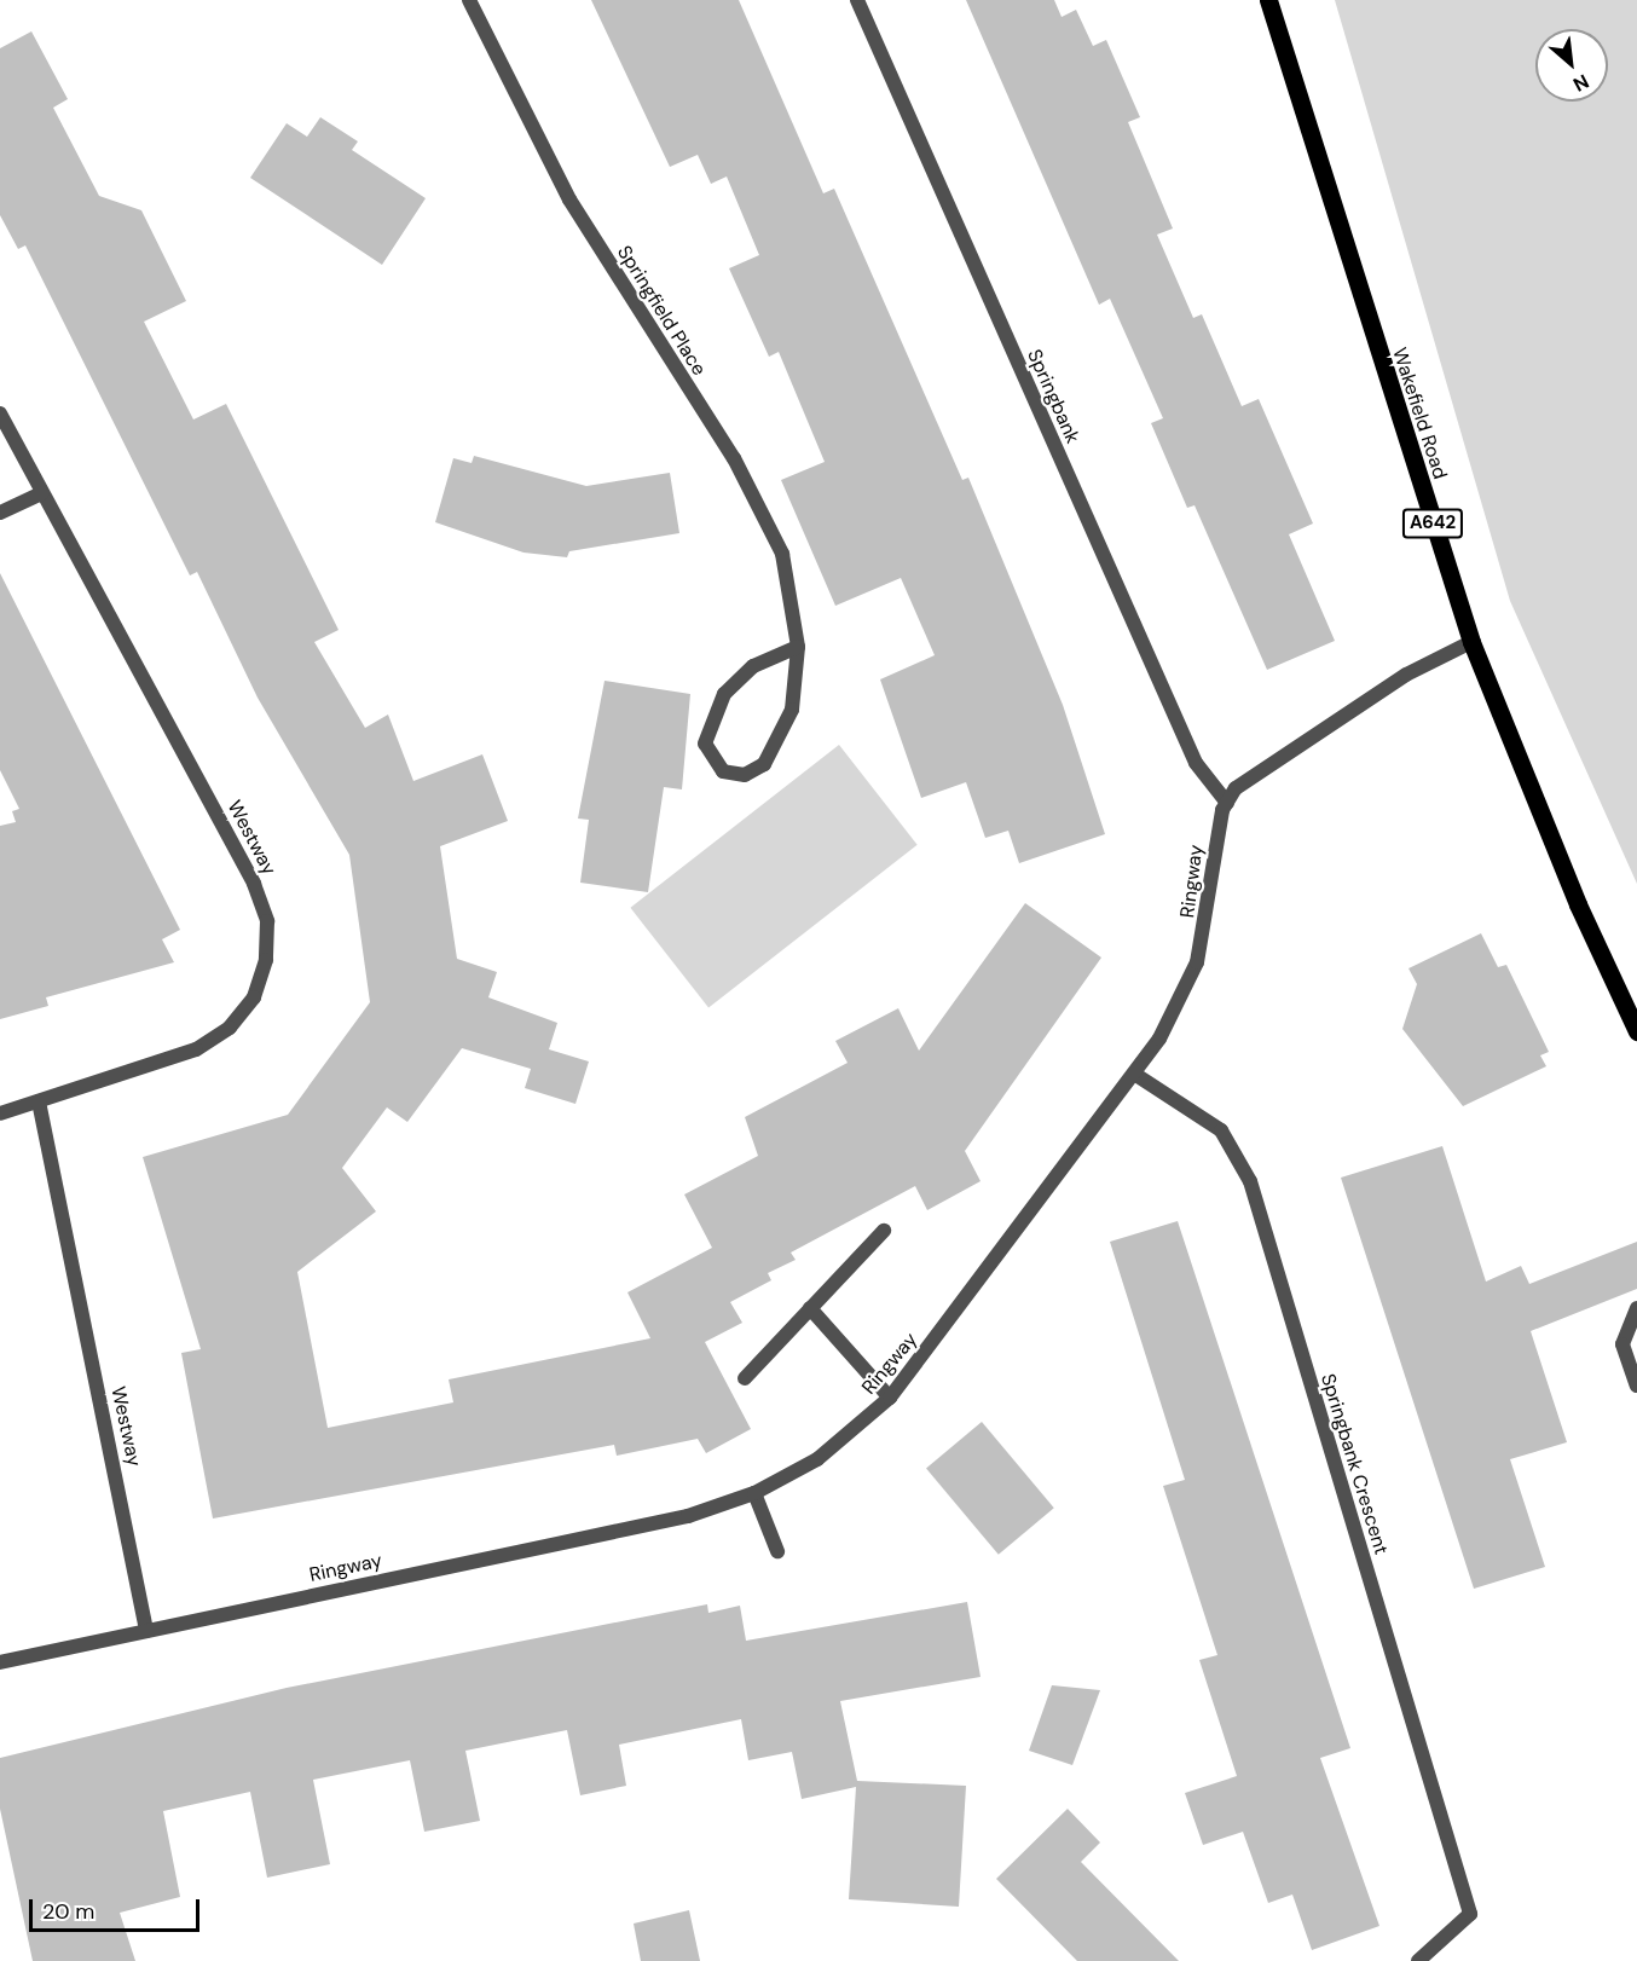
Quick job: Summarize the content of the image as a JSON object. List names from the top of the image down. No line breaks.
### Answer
{"streets":{"main road":["Wakefield Road","A642"],"street":["Springfield Place","Springbank","Westway","Ringway","Springbank Crescent"]},"crossings":[["Springbank","Ringway"],["Westway","Ringway"],["Ringway","Springbank Crescent"]],"scale_bar":"20 m","north":"bottom right"}
